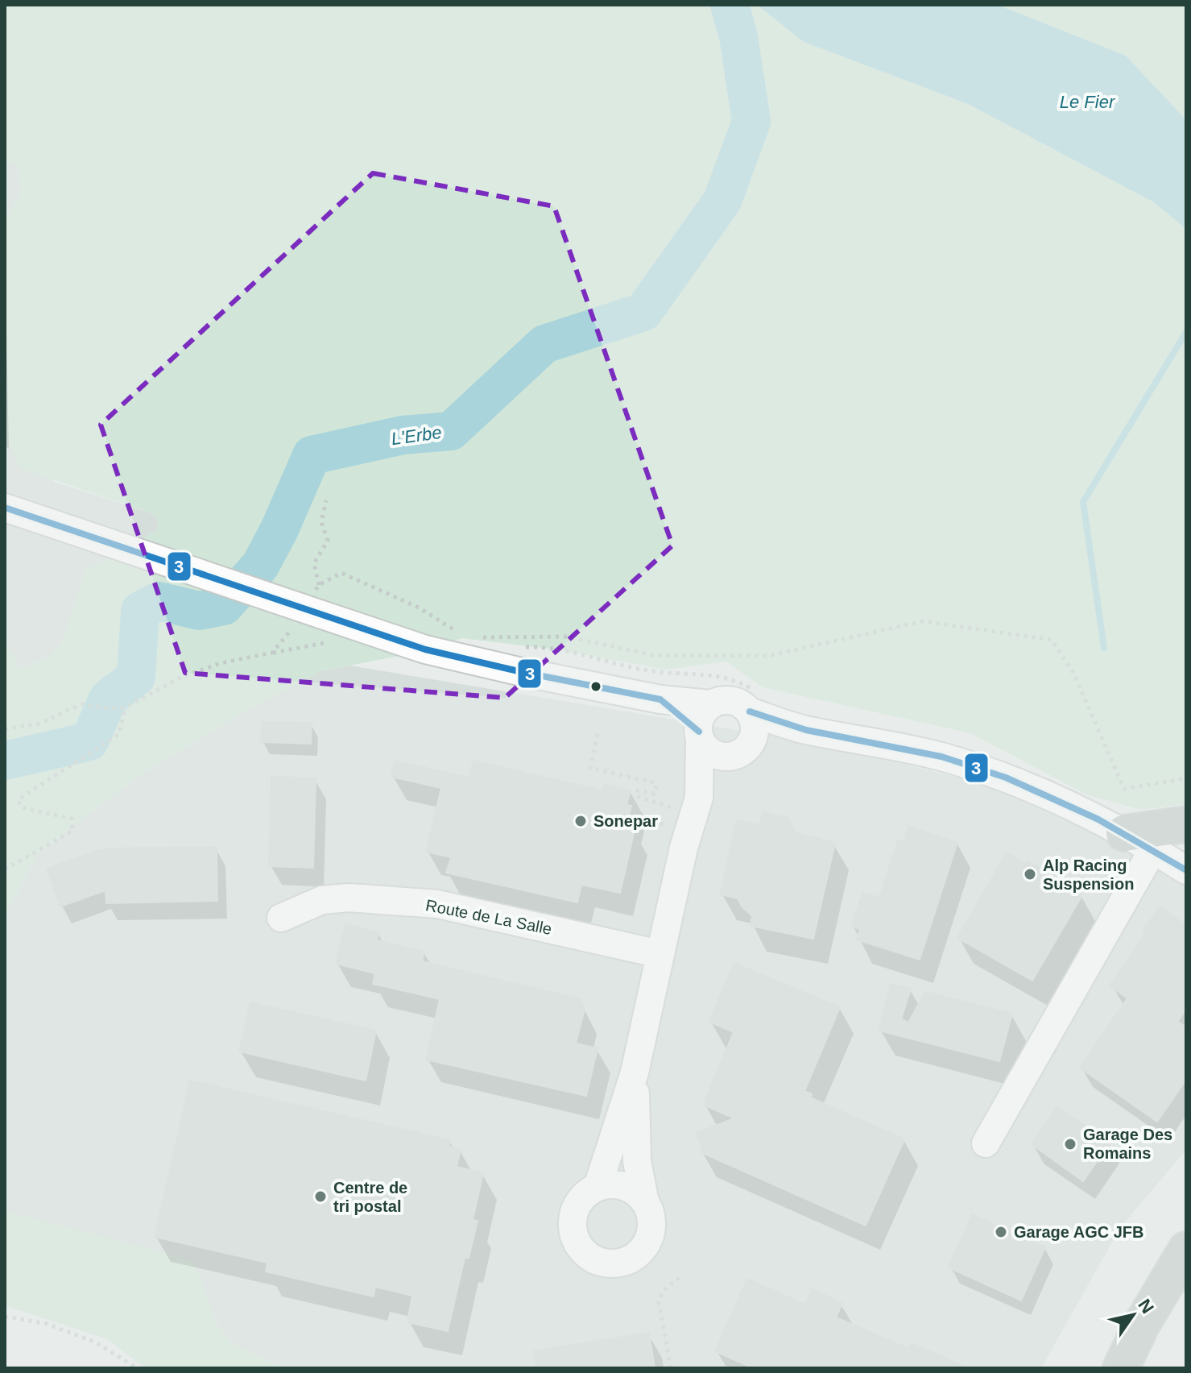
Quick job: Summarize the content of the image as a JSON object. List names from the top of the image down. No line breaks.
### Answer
{"streets":{"street":["Route de La Salle"]},"water":["Le Fier","L'Erbe"],"places":["Sonepar","Alp Racing Suspension","Garage Des Romains","Centre de tri postal","Garage AGC JFB"],"lines":["transit line 3"],"north":"top right"}
